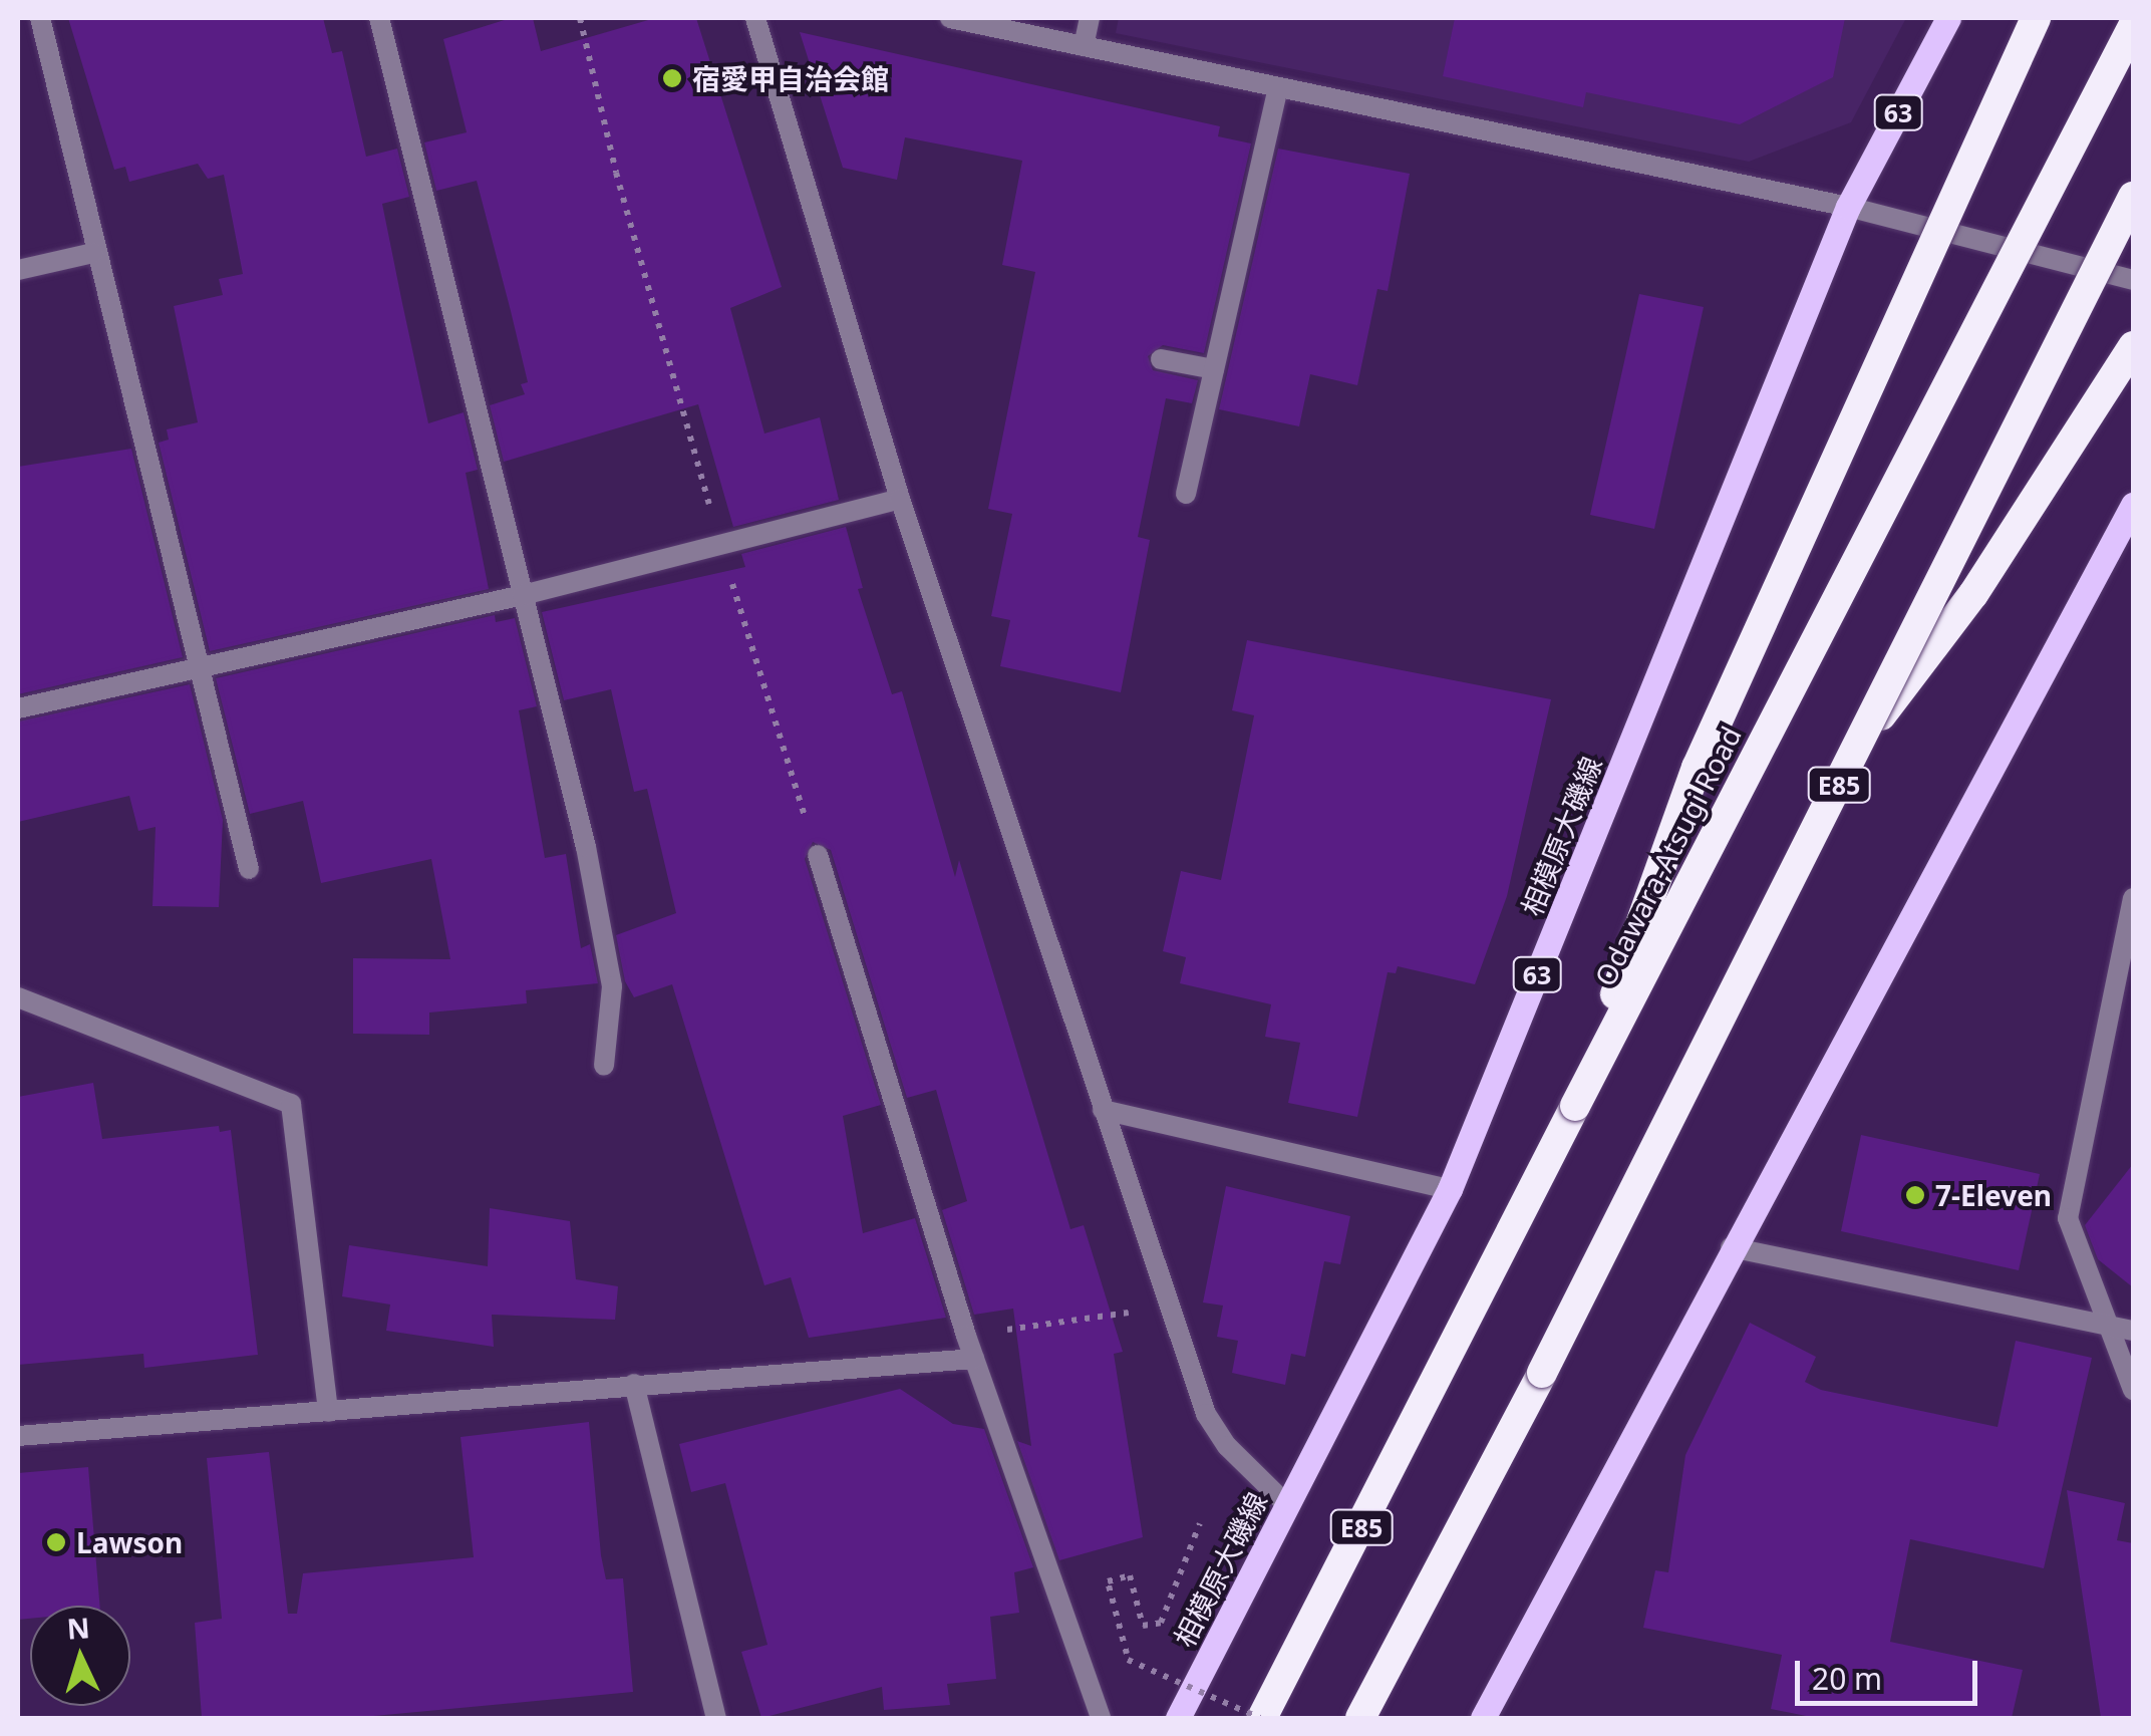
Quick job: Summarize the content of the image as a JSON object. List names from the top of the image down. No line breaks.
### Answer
{"streets":{"highway":["E85","Odawara-Atsugi Road"],"main road":["63","相模原大磯線"]},"places":["宿愛甲自治会館","7-Eleven","Lawson"],"scale_bar":"20 m","north":"top"}
